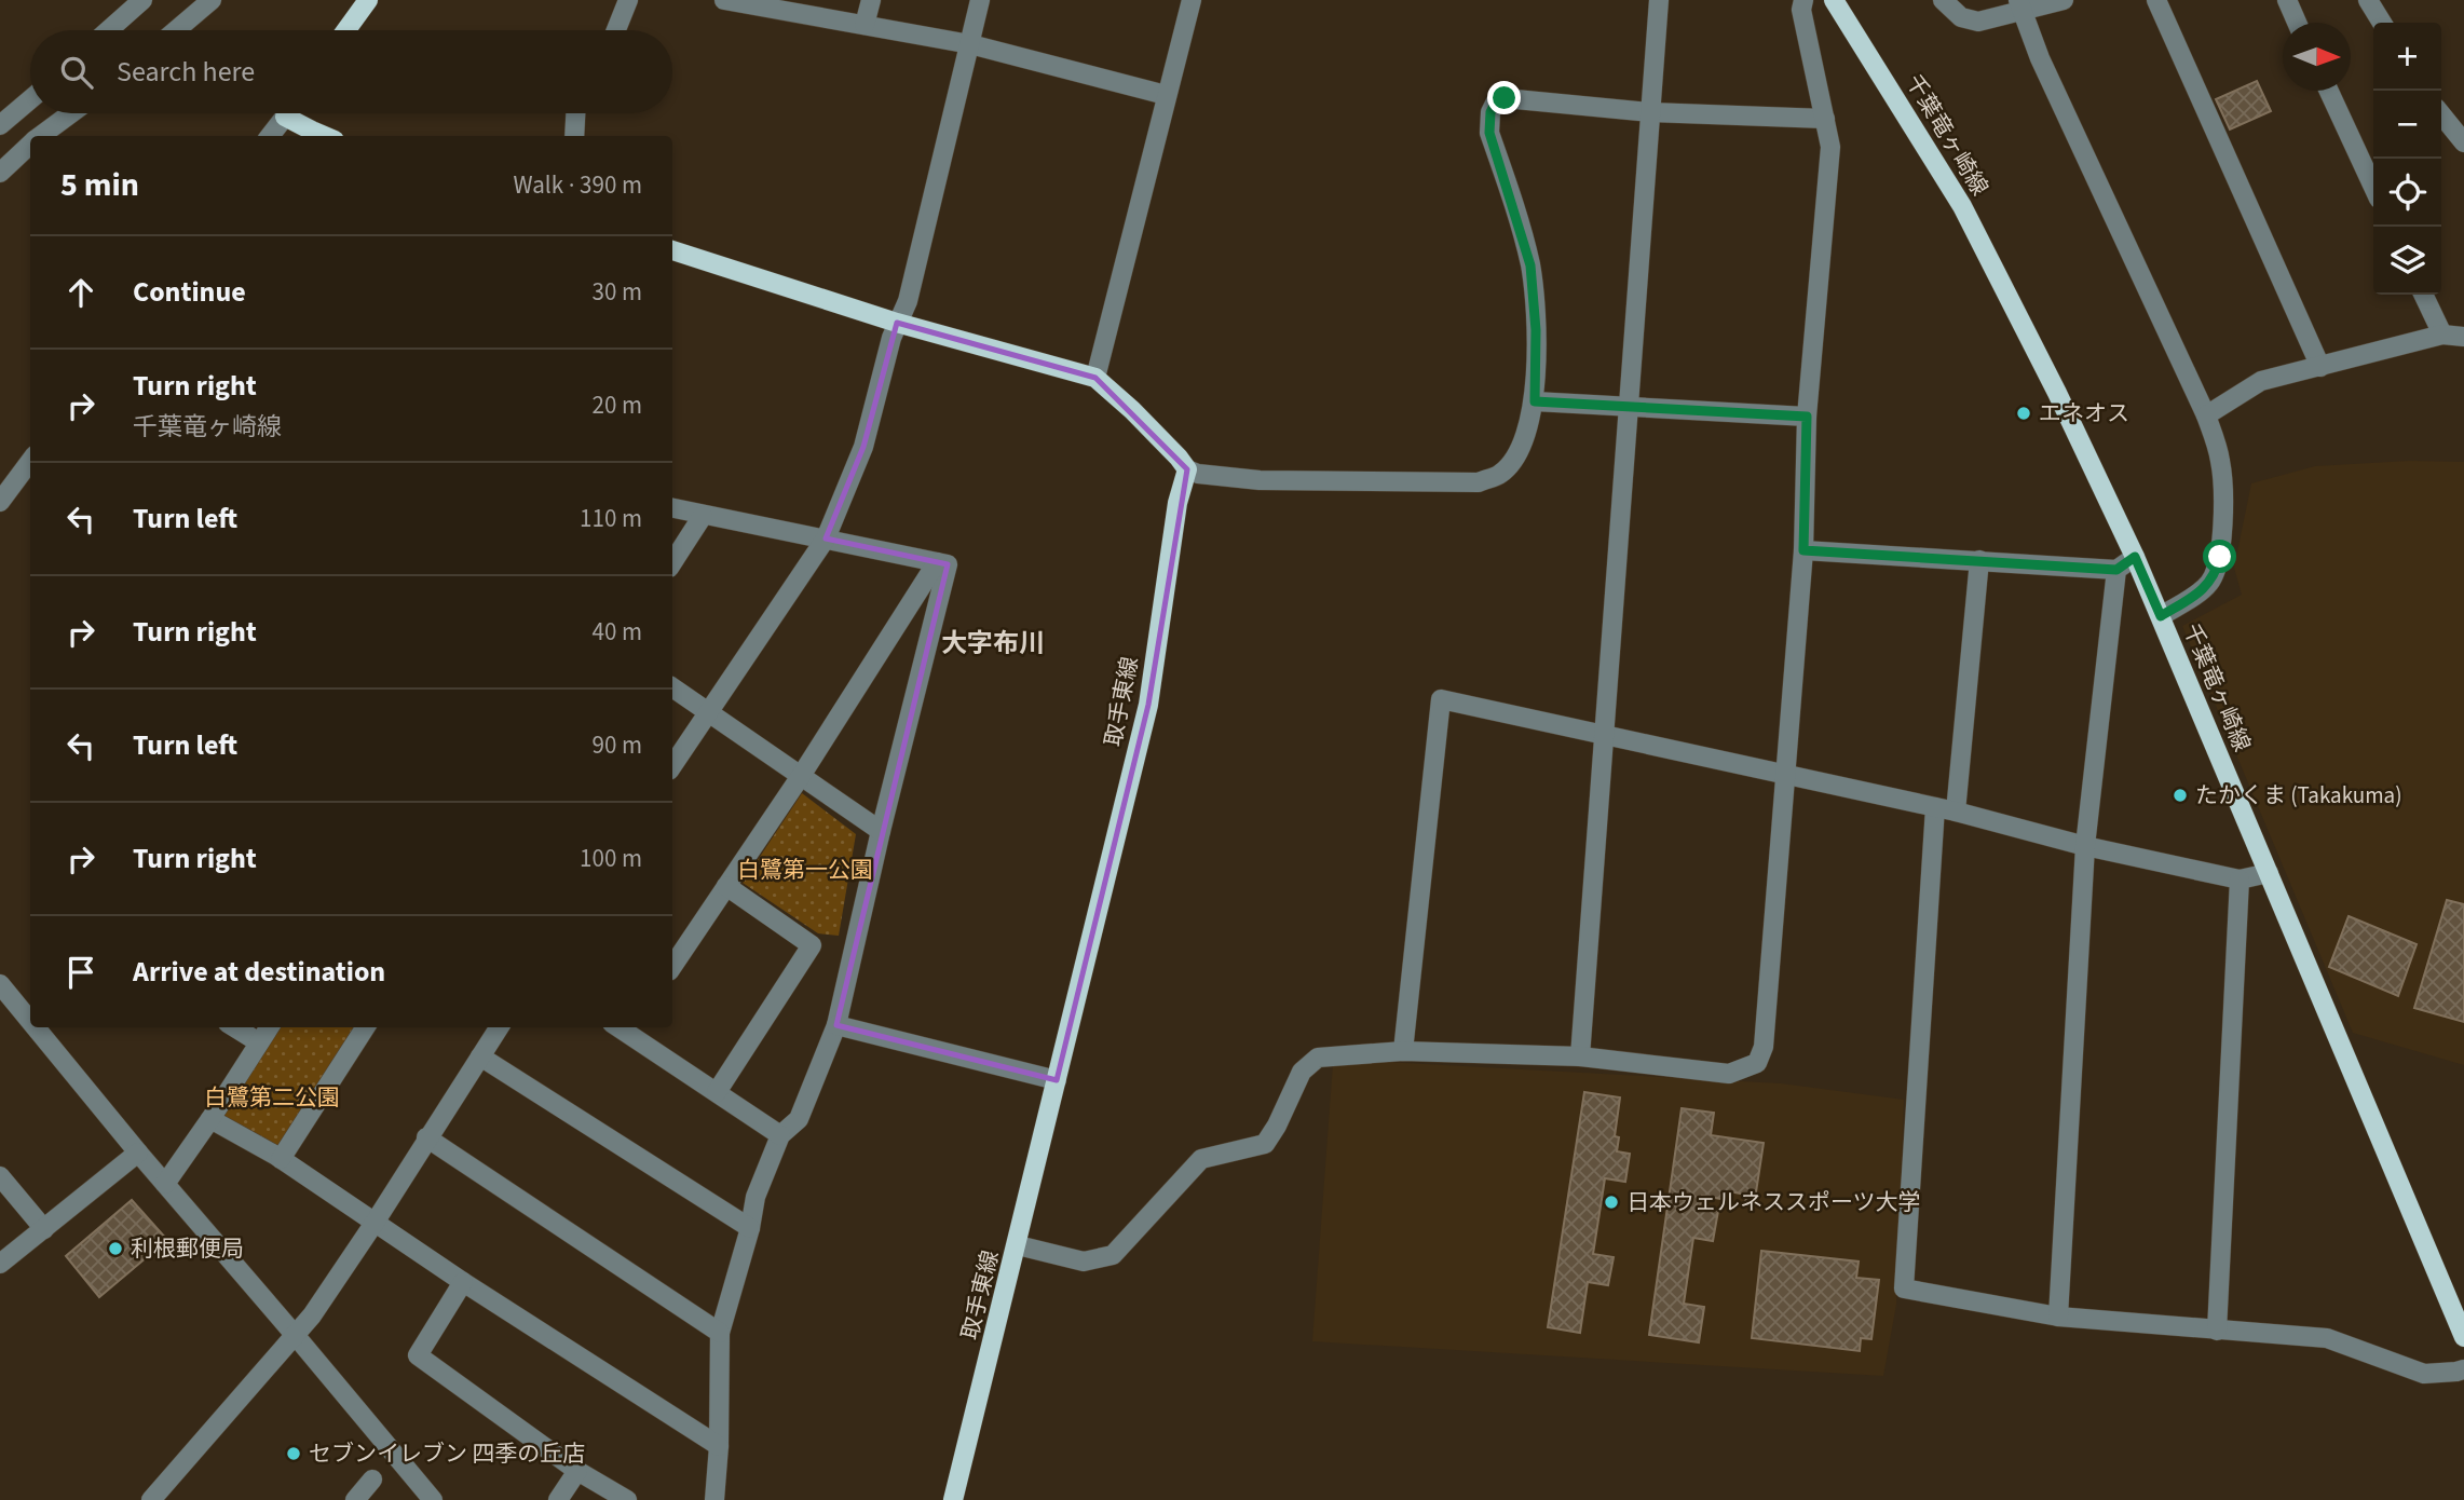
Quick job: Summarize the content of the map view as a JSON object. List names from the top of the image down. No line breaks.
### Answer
{"streets":{"main road":["千葉竜ヶ崎線","取手東線"]},"districts":["大字布川"],"parks":["白鷺第一公園","白鷺第二公園"],"places":["エネオス","たかくま (Takakuma)","日本ウェルネススポーツ大学","利根郵便局","セブンイレブン 四季の丘店"],"north":"right","page":{"map_buttons":["+","−"],"search":"Search here","heading":["5 min","Walk · 390 m"],"list":[["Continue","30 m"],["Turn right","千葉竜ヶ崎線","20 m"],["Turn left","110 m"],["Turn right","40 m"],["Turn left","90 m"],["Turn right","100 m"],"Arrive at destination"]}}
